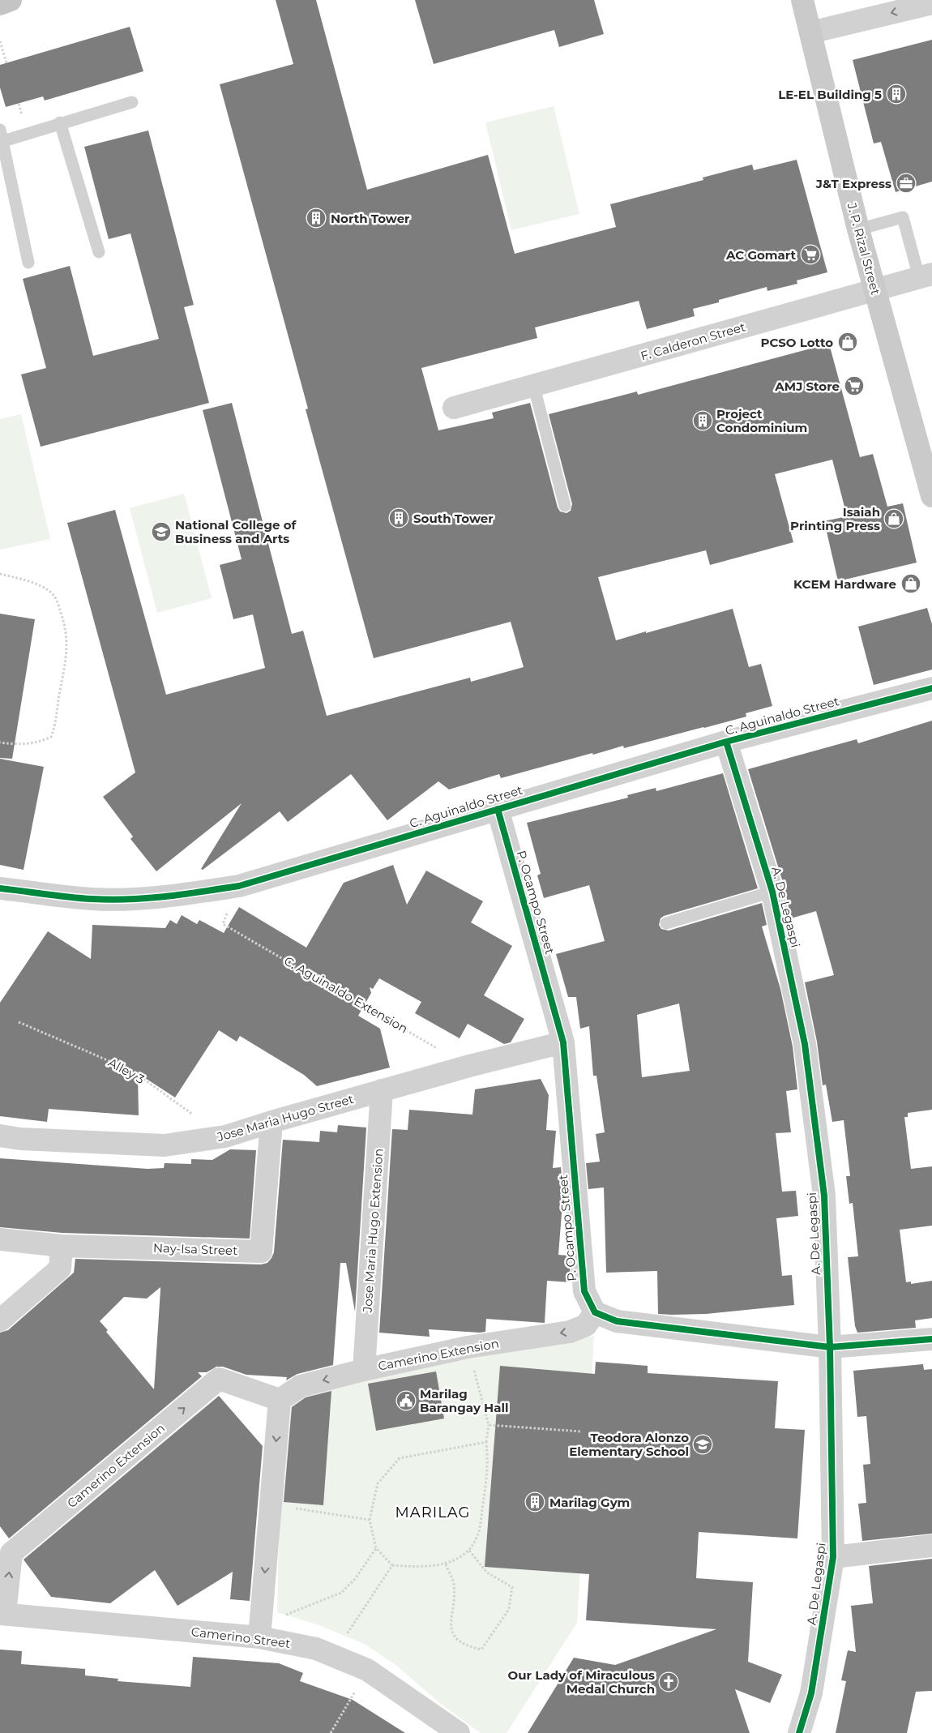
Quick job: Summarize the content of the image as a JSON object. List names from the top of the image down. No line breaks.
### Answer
{"streets":{"street":["J. P. Rizal Street","F. Calderon Street","C. Aguinaldo Street","P. Ocampo Street","A. De Legaspi","Jose Maria Hugo Street","Jose Maria Hugo Extension","Nay-Isa Street","Camerino Extension","Camerino Street"],"path":["C. Aguinaldo Extension","Alley 3"]},"crossings":[["J. P. Rizal Street","F. Calderon Street"],["C. Aguinaldo Street","P. Ocampo Street"],["C. Aguinaldo Street","A. De Legaspi"],["P. Ocampo Street","Jose Maria Hugo Street"],["P. Ocampo Street","Camerino Extension"],["C. Aguinaldo Extension","Jose Maria Hugo Street"],["Alley 3","Jose Maria Hugo Street"],["Jose Maria Hugo Street","Jose Maria Hugo Extension"],["Jose Maria Hugo Street","Nay-Isa Street"],["Jose Maria Hugo Extension","Camerino Extension"],["Camerino Extension","Camerino Street"]],"districts":["MARILAG"],"places":{"building":["LE-EL Building 5","North Tower","Project Condominium","South Tower","Marilag Gym"],"office":["J&T Express"],"supermarket":["AC Gomart","AMJ Store"],"shop":["PCSO Lotto","Isaiah Printing Press","KCEM Hardware"],"school or university":["National College of Business and Arts","Teodora Alonzo Elementary School"],"public building":["Marilag Barangay Hall"],"church":["Our Lady of Miraculous Medal Church"]}}
